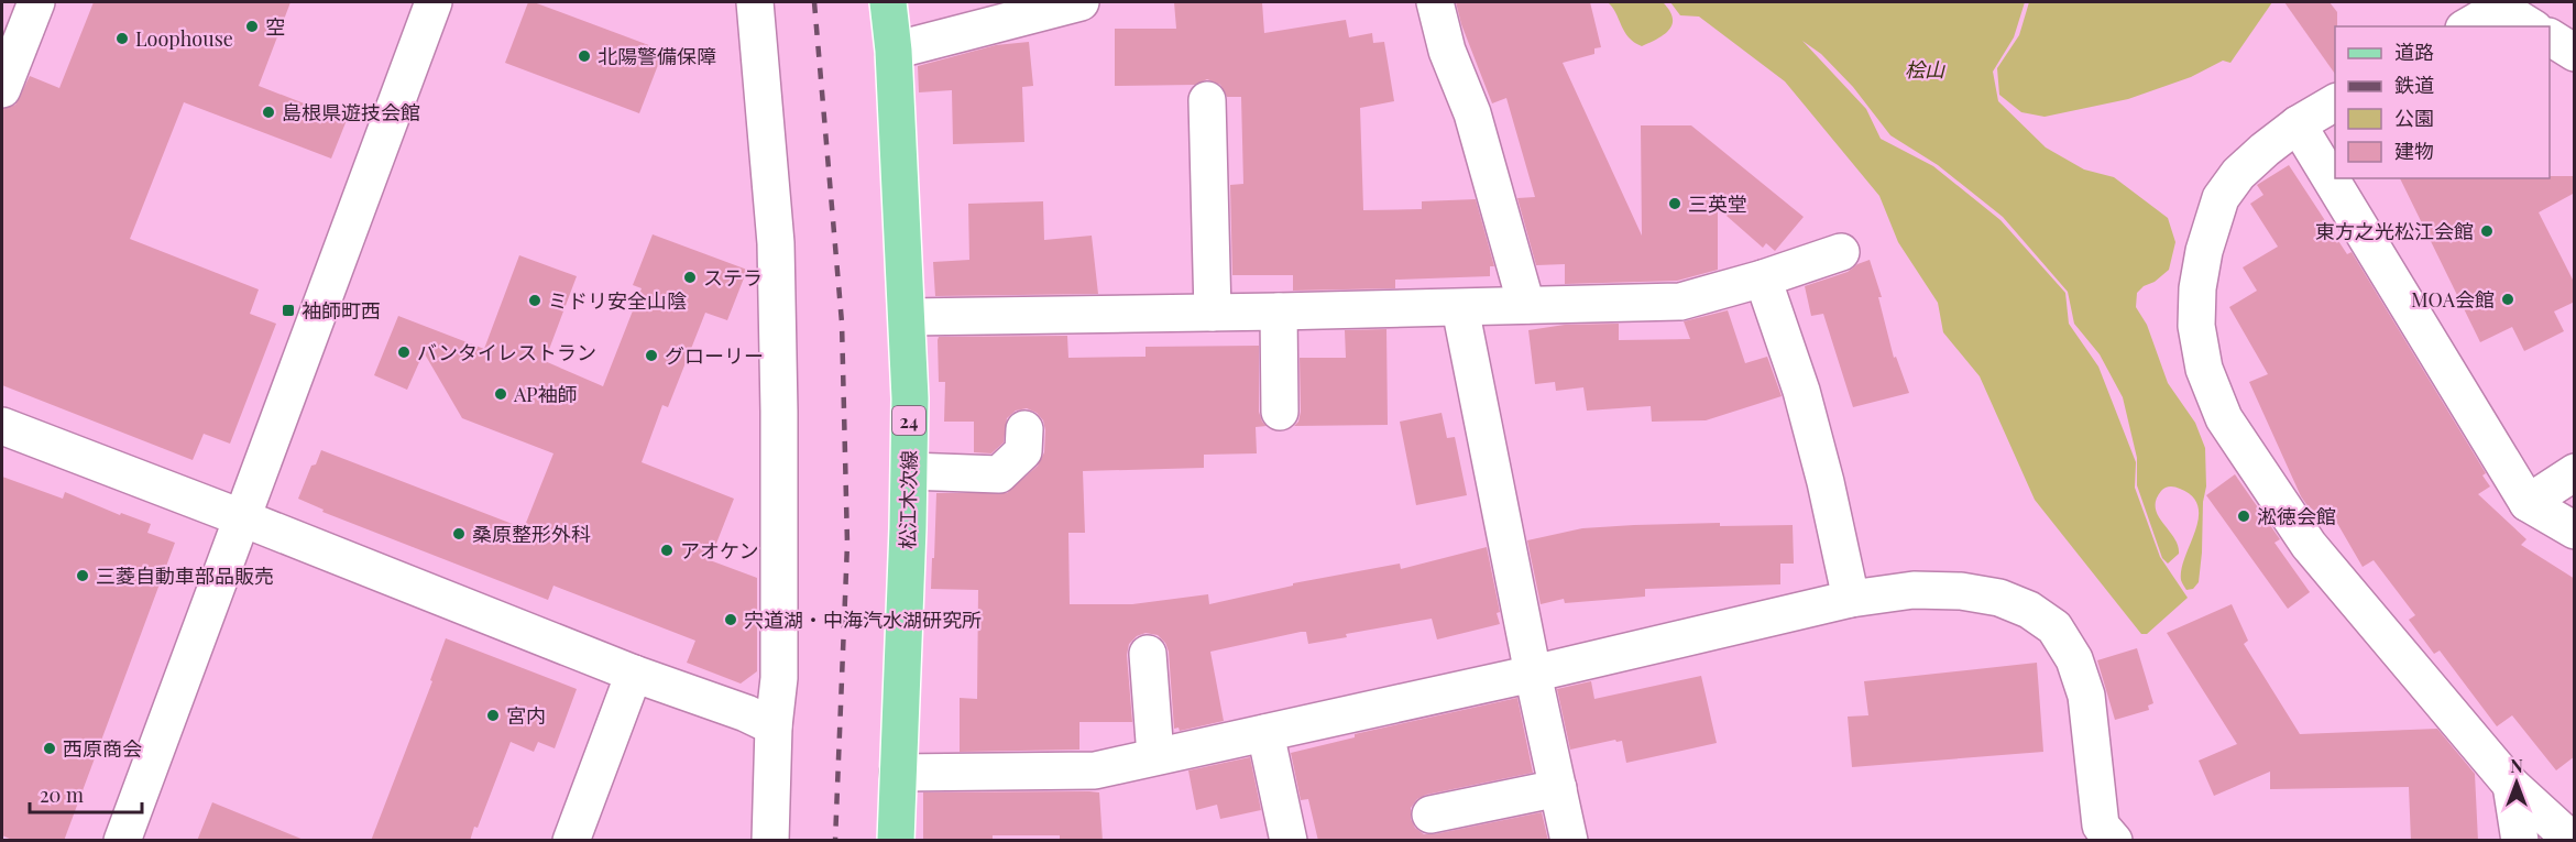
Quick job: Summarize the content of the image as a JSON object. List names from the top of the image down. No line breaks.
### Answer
{"streets":{"main road":["24","松江木次線"]},"parks":["桧山"],"places":{"other":["空","Loophouse","北陽警備保障","島根県遊技会館","三英堂","東方之光松江会館","ステラ","MOA会館","ミドリ安全山陰","バンタイレストラン","グローリー","AP袖師","淞徳会館","桑原整形外科","アオケン","三菱自動車部品販売","宍道湖・中海汽水湖研究所","宮内","西原商会"],"transit":["袖師町西"]},"legend":["道路","鉄道","公園","建物"],"scale_bar":"20 m","north":"top"}
